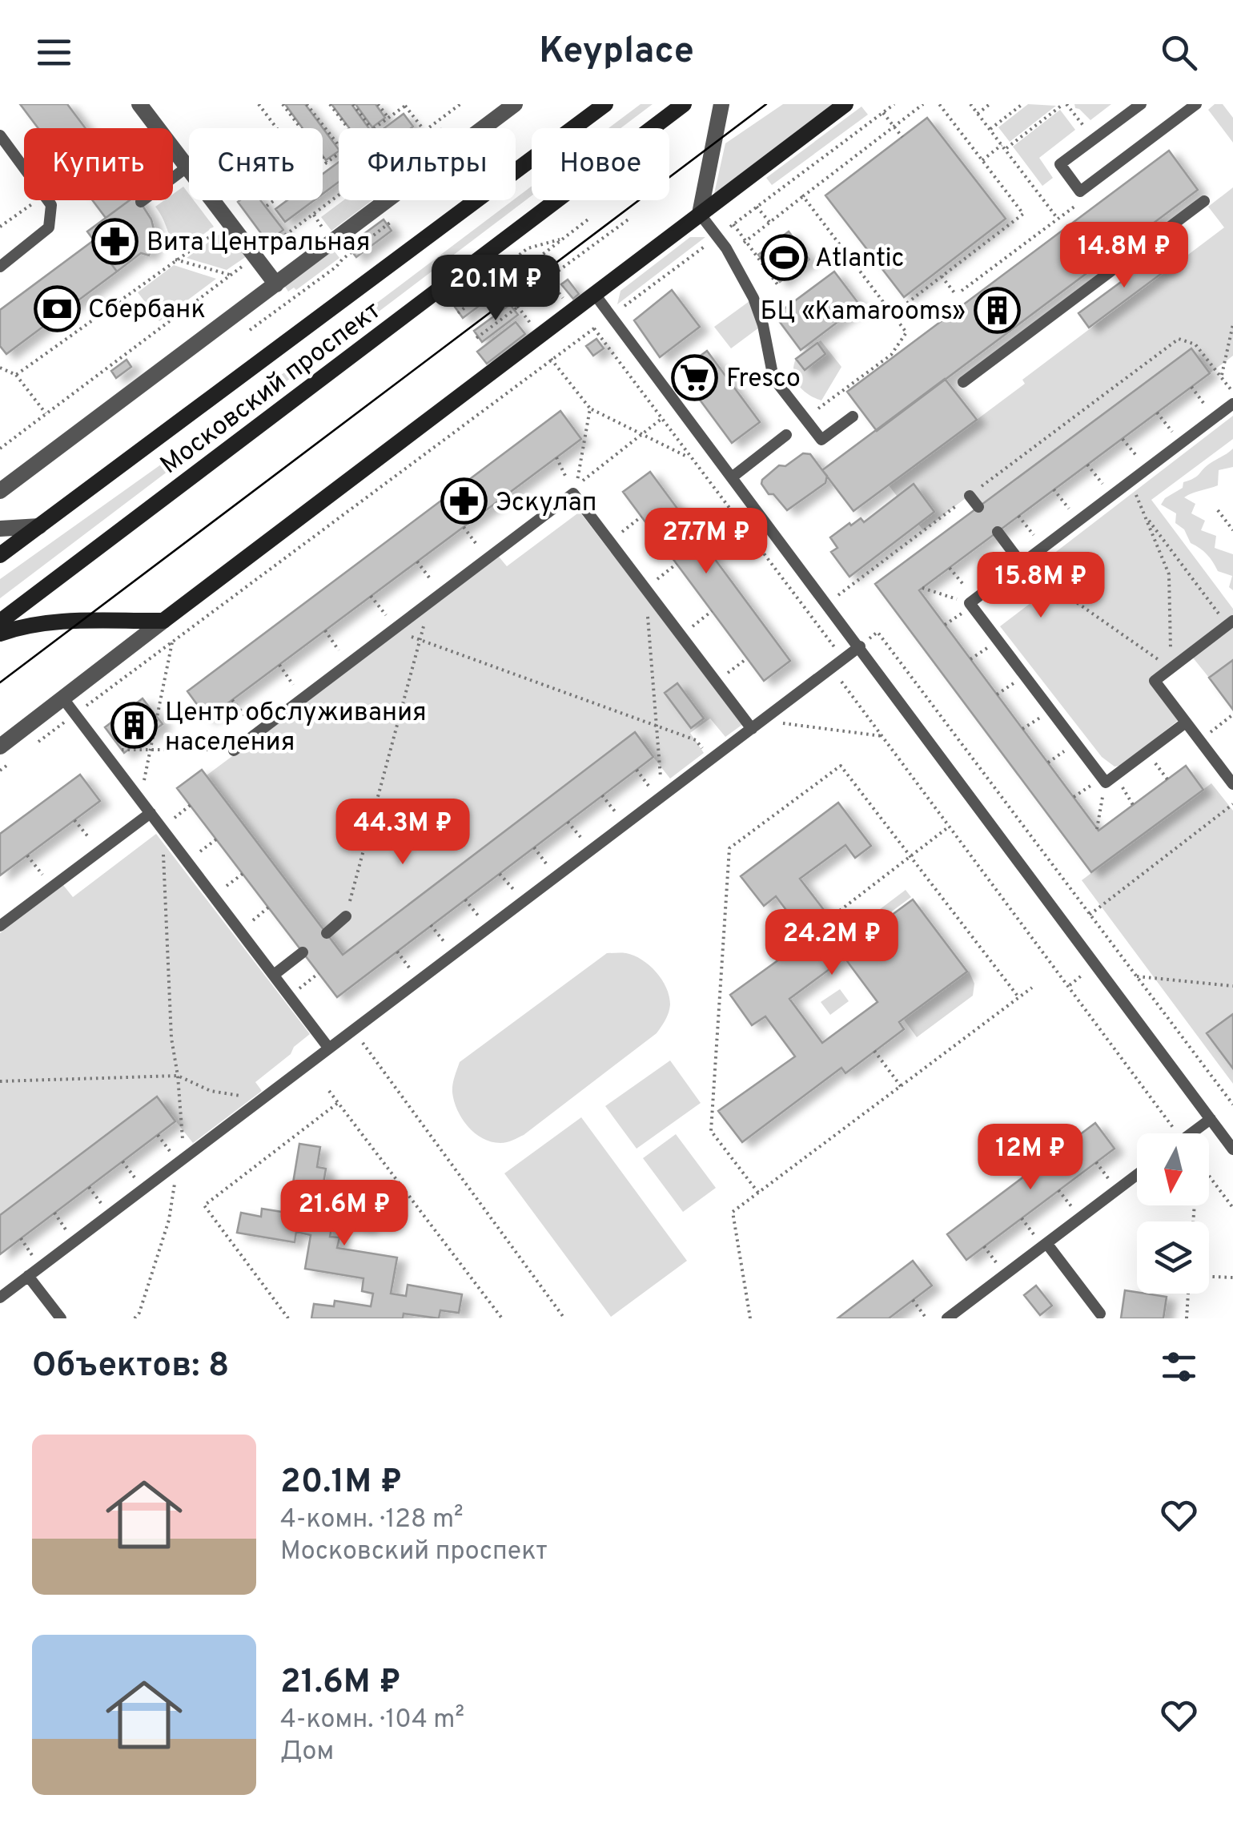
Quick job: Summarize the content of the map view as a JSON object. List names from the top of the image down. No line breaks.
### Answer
{"streets":{"main road":["Московский проспект"]},"places":{"pharmacy":["Вита Центральная","Эскулап"],"sports":["Atlantic"],"bank":["Сбербанк"],"building":["БЦ «Kamarooms»","Центр обслуживания населения"],"supermarket":["Fresco"]},"north":"bottom","page":{"header":"Keyplace","chip":["Купить","Снять","Фильтры","Новое"],"price":["14.8M ₽","20.1M ₽","27.7M ₽","15.8M ₽","44.3M ₽","24.2M ₽","12M ₽","21.6M ₽"],"heading":"Объектов: 8","list":[{"name":"20.1M ₽","note":"4-комн. · 128 m² · Московский проспект"},{"name":"21.6M ₽","note":"4-комн. · 104 m² · Дом"}]}}
